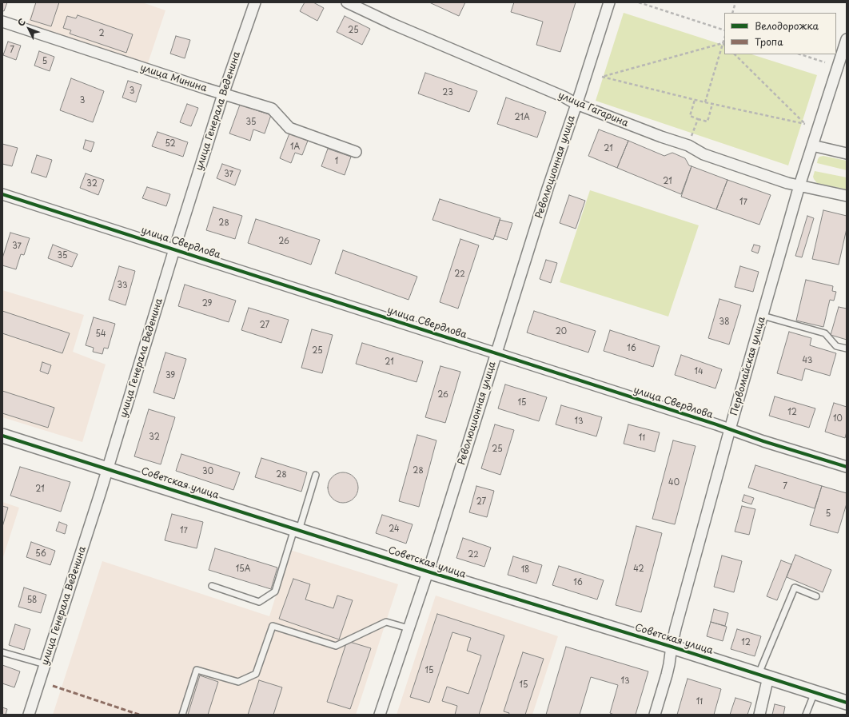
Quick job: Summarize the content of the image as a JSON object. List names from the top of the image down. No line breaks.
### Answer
{"streets":{"street":["улица Минина","улица Гагарина","улица Генерала Веденина","Революционная улица","улица Свердлова","Первомайская улица","Советская улица"]},"crossings":[["улица Минина","улица Генерала Веденина"],["улица Гагарина","Революционная улица"],["улица Гагарина","Первомайская улица"],["улица Генерала Веденина","улица Свердлова"],["улица Генерала Веденина","Советская улица"],["Революционная улица","улица Свердлова"],["Революционная улица","Советская улица"],["улица Свердлова","Первомайская улица"],["Первомайская улица","Советская улица"]],"house_numbers":["25","2","7","5","3","23","3","21А","35","52","1А","21","1","37","21","32","17","28","26","37","35","22","33","29","38","27","20","54","16","25","43","21","14","39","26","15","12","10","13","32","11","25","28","30","28","40","7","21","27","5","24","17","56","22","15А","42","18","16","58","12","15","13","15","11"],"legend":["Велодорожка","Тропа"],"north":"top left"}
